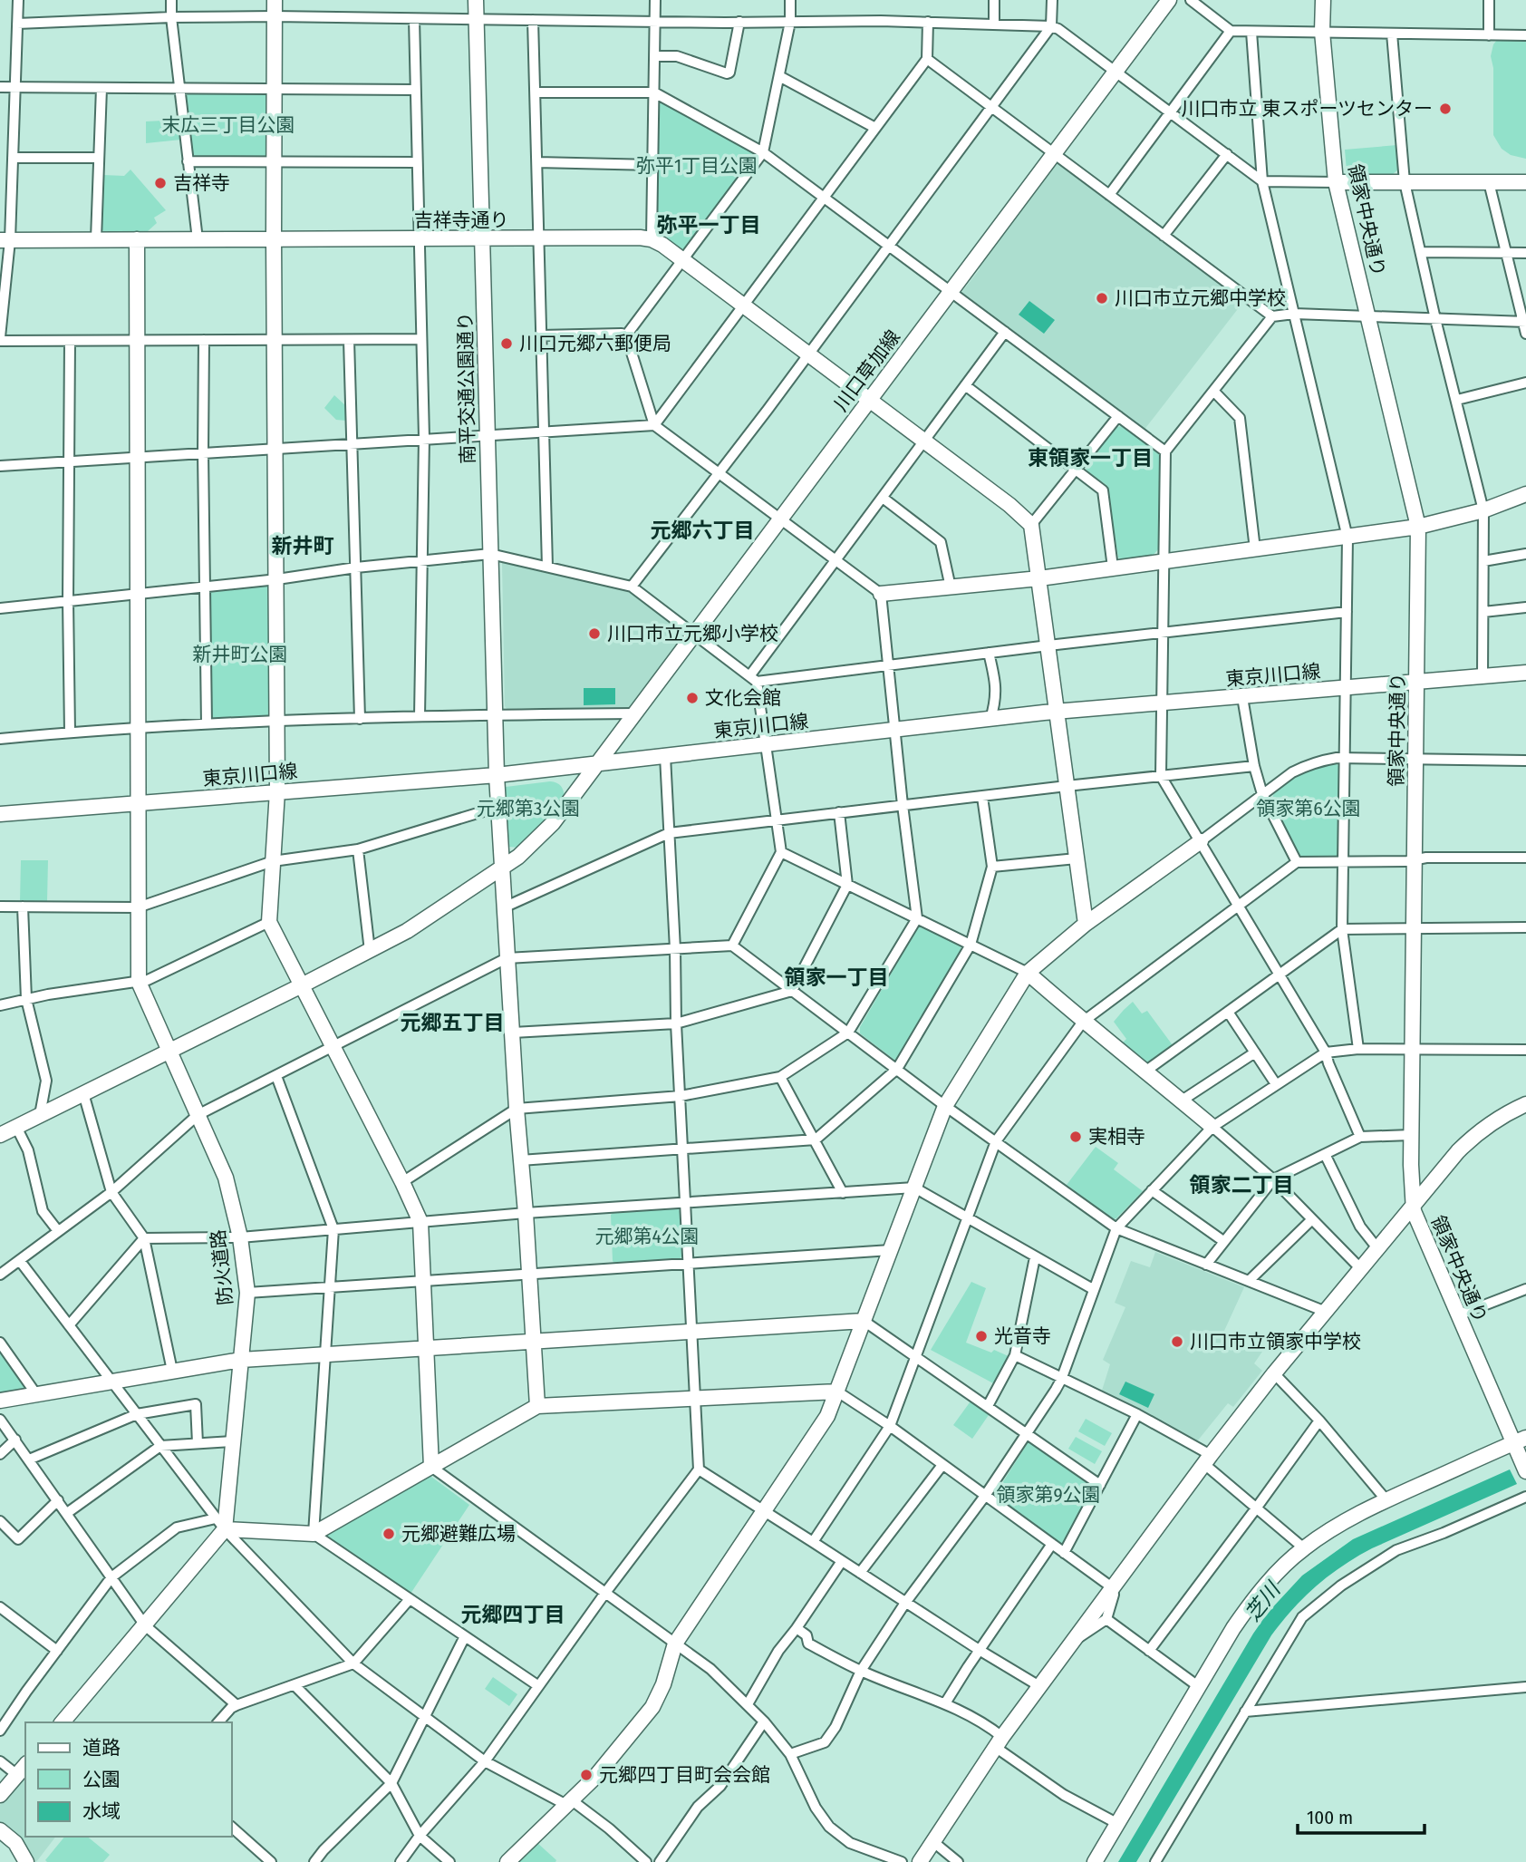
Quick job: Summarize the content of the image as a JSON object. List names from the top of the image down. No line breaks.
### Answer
{"streets":{"street":["吉祥寺通り","領家中央通り","川口草加線","南平交通公園通り","東京川口線","防火道路"]},"crossings":[["吉祥寺通り","川口草加線"],["吉祥寺通り","南平交通公園通り"],["吉祥寺通り","防火道路"],["領家中央通り","東京川口線"],["川口草加線","南平交通公園通り"],["川口草加線","東京川口線"],["川口草加線","防火道路"],["南平交通公園通り","東京川口線"],["東京川口線","防火道路"]],"districts":["弥平一丁目","東領家一丁目","元郷六丁目","新井町","領家一丁目","元郷五丁目","領家二丁目","元郷四丁目"],"water":["芝川"],"parks":["末広三丁目公園","弥平1丁目公園","新井町公園","元郷第3公園","領家第6公園","元郷第4公園","領家第9公園"],"places":["川口市立 東スポーツセンター","吉祥寺","川口市立元郷中学校","川口元郷六郵便局","川口市立元郷小学校","文化会館","実相寺","光音寺","川口市立領家中学校","元郷避難広場","元郷四丁目町会会館"],"legend":["道路","公園","水域"],"scale_bar":"100 m"}
